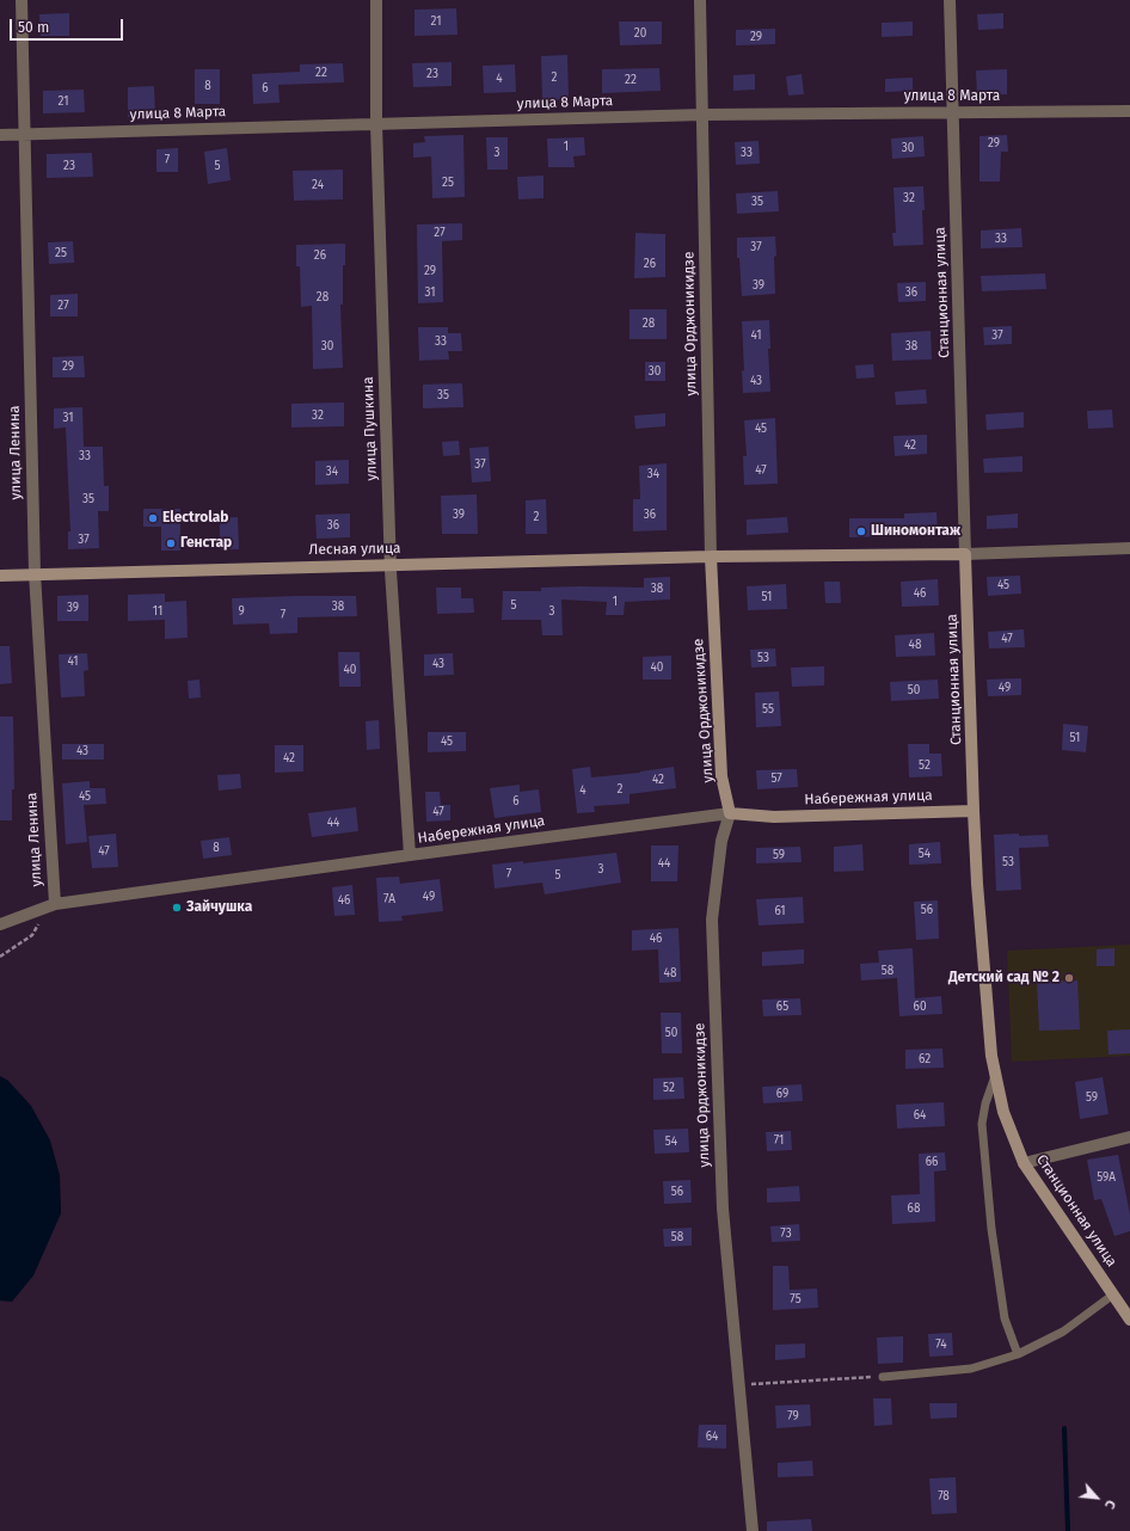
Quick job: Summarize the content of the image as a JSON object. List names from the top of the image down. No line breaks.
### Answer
{"streets":{"main road":["Станционная улица","улица Орджоникидзе","Лесная улица","Набережная улица"],"street":["улица 8 Марта","улица Пушкина","улица Ленина"]},"crossings":[["улица 8 Марта","Станционная улица"],["улица 8 Марта","улица Орджоникидзе"],["улица 8 Марта","улица Пушкина"],["улица 8 Марта","улица Ленина"],["Станционная улица","Лесная улица"],["Станционная улица","Набережная улица"],["улица Орджоникидзе","Лесная улица"],["улица Орджоникидзе","Набережная улица"],["улица Пушкина","Лесная улица"],["улица Пушкина","Набережная улица"],["улица Ленина","Лесная улица"],["улица Ленина","Набережная улица"]],"places":["Electrolab","Шиномонтаж","Генстар","Зайчушка","Детский сад № 2"],"house_numbers":["21","20","29","22","23","2","4","22","8","6","21","29","1","30","3","33","7","23","5","25","24","32","35","27","33","37","25","26","26","29","39","31","36","28","27","28","41","37","33","30","38","29","30","43","35","32","31","45","42","33","37","47","34","34","35","39","36","2","36","37","45","38","46","51","1","5","38","39","11","9","3","7","47","48","53","41","43","40","40","49","50","55","51","45","43","42","52","57","42","2","4","45","6","47","44","8","47","54","59","53","44","3","7","5","49","7А","46","56","61","46","58","48","65","60","50","62","52","69","59","64","71","54","66","59А","56","68","73","58","75","74","79","64","78"],"scale_bar":"50 m","north":"bottom right"}
